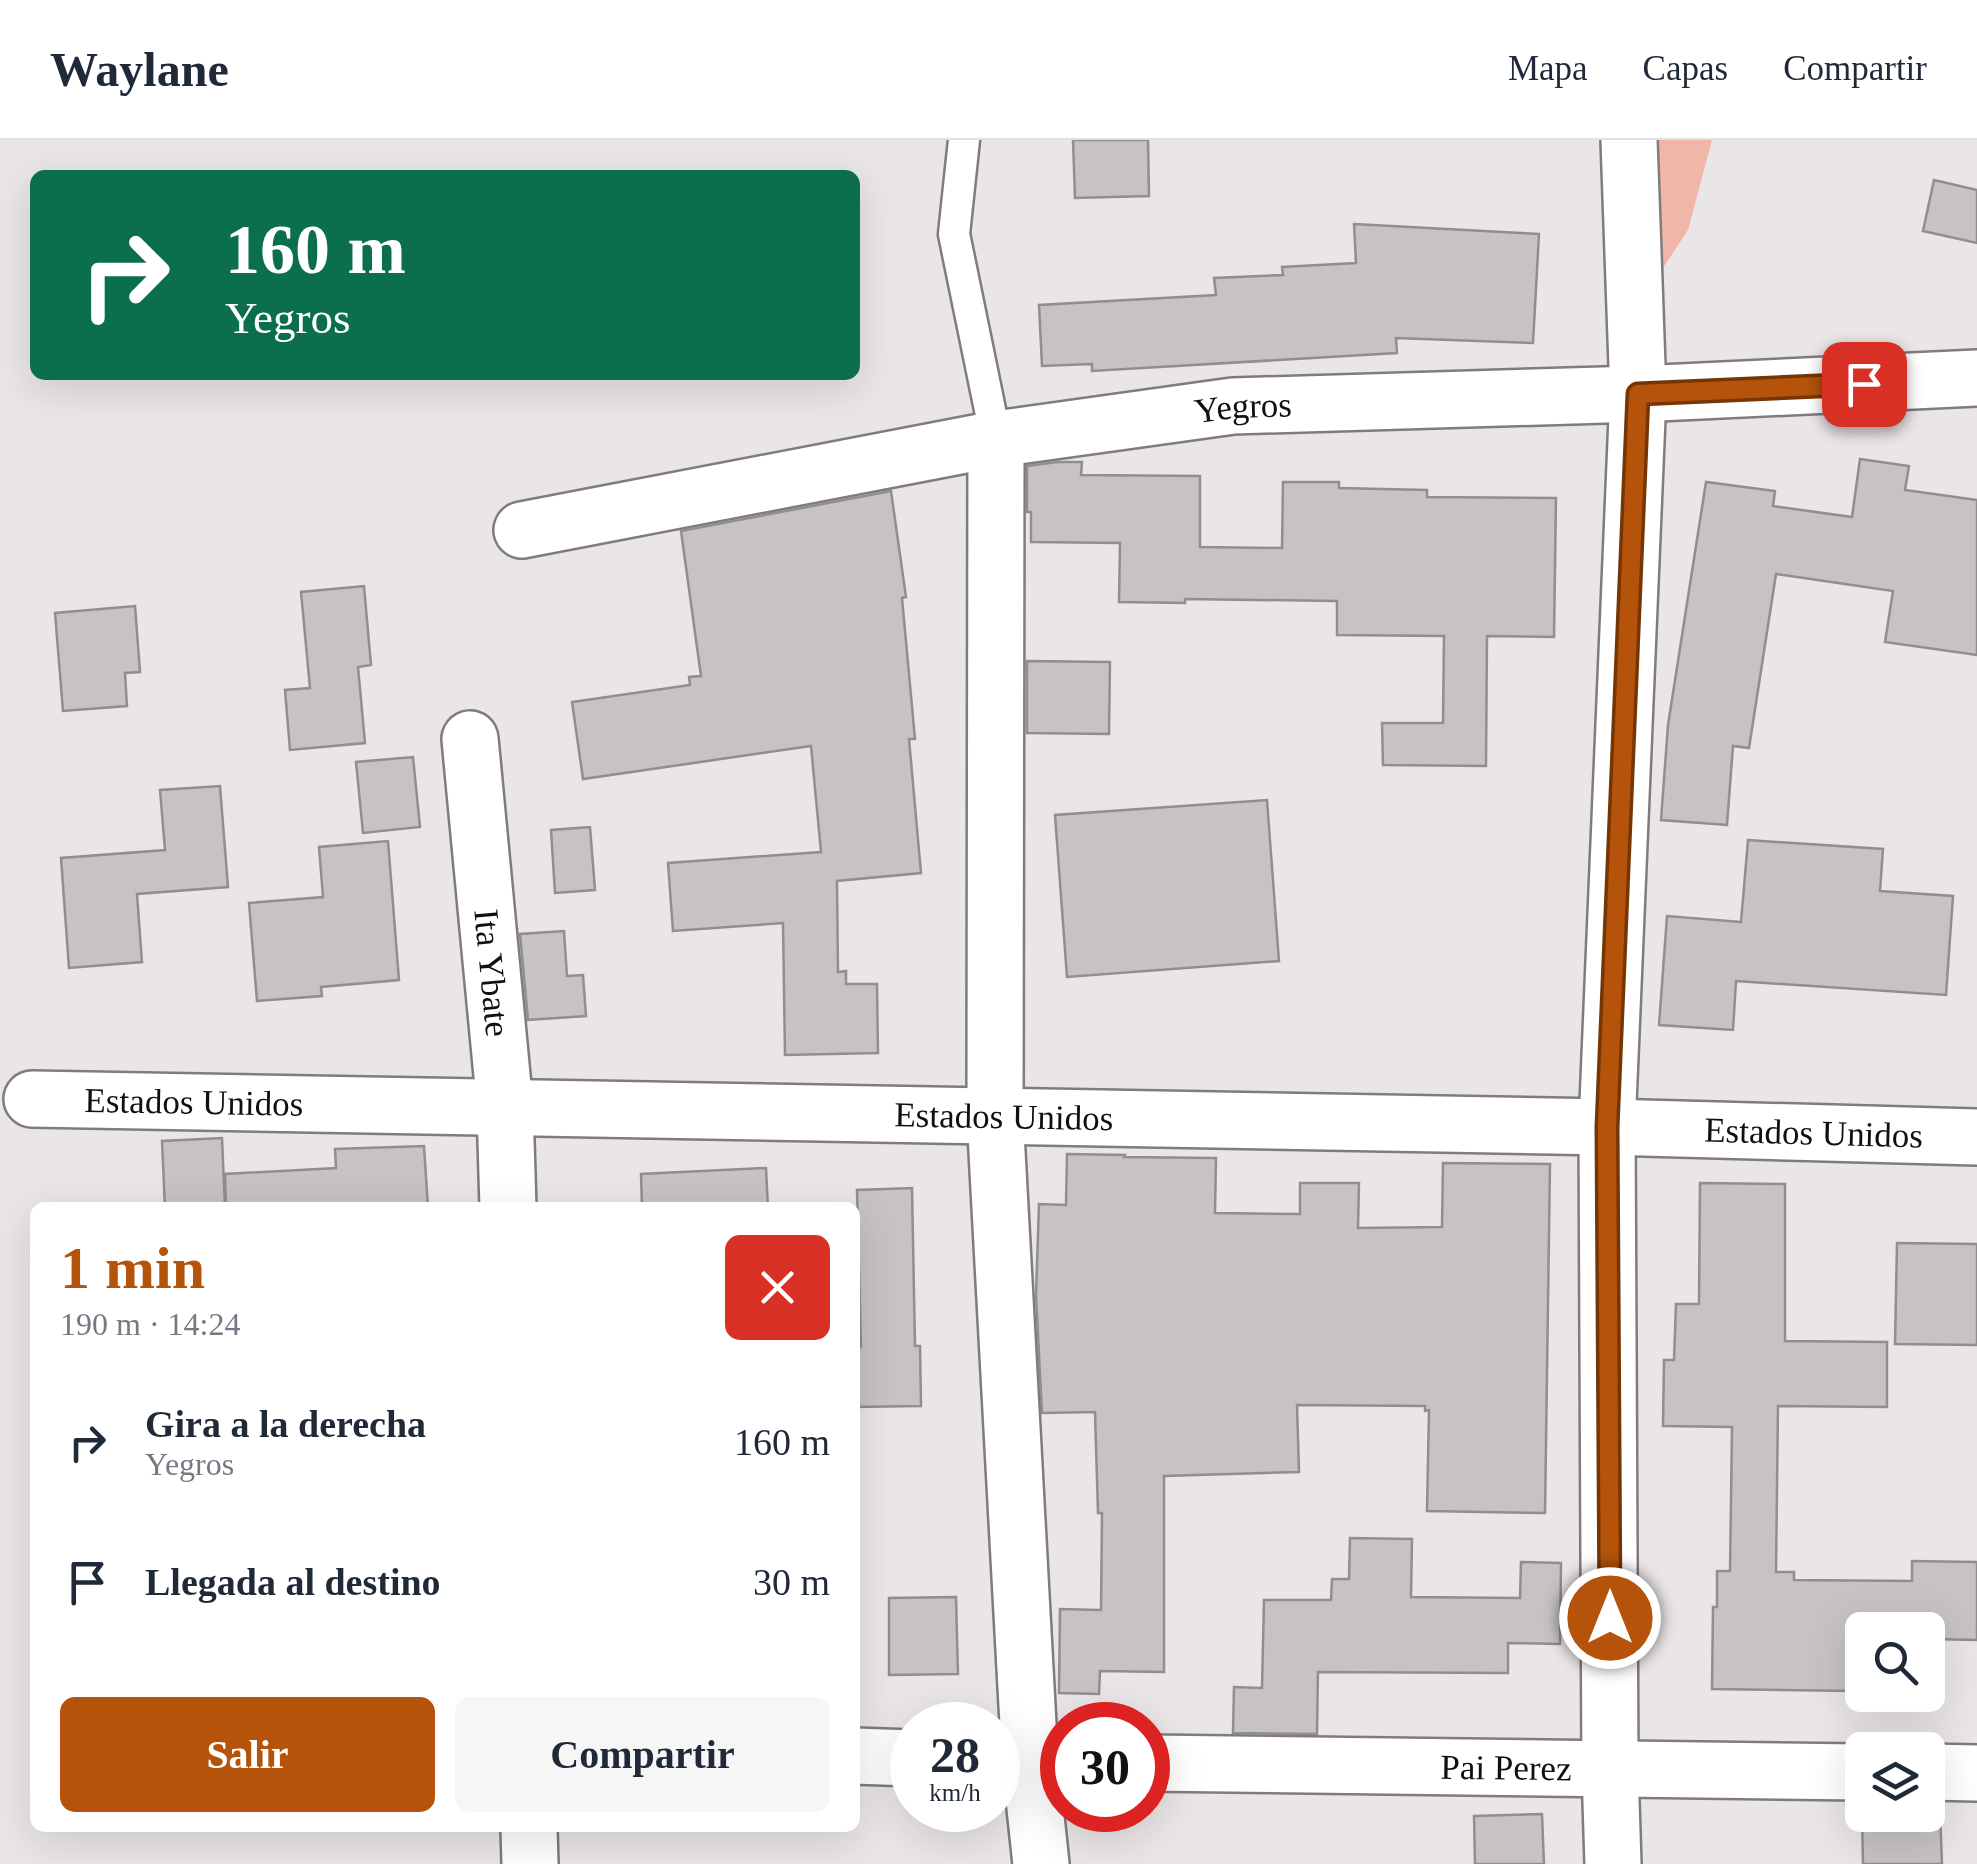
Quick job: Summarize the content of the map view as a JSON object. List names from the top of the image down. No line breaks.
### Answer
{"streets":{"street":["Yegros","Ita Ybate","Estados Unidos","Pai Perez"]},"crossings":[["Ita Ybate","Estados Unidos"]],"page":{"header":"Waylane","nav":["Mapa","Capas","Compartir"],"turn":["160 m","Yegros"],"heading":["1 min","190 m · 14:24"],"list":[{"name":"Gira a la derecha","note":"Yegros","value":"160 m"},{"name":"Llegada al destino","value":"30 m"}],"buttons":["Salir","Compartir"],"speed":"28 km/h","limit":"30"}}
